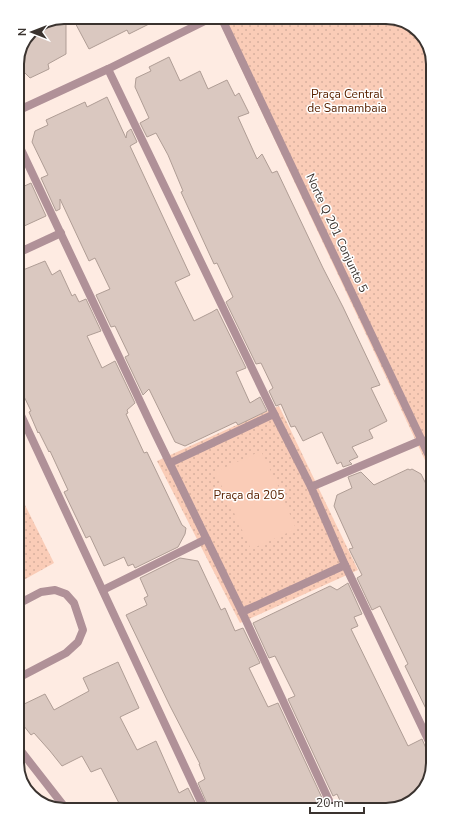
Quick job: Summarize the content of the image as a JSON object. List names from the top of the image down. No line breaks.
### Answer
{"streets":{"street":["Norte Q 201 Conjunto 5"]},"parks":["Praça Central de Samambaia","Praça da 205"],"scale_bar":"20 m","north":"left"}
